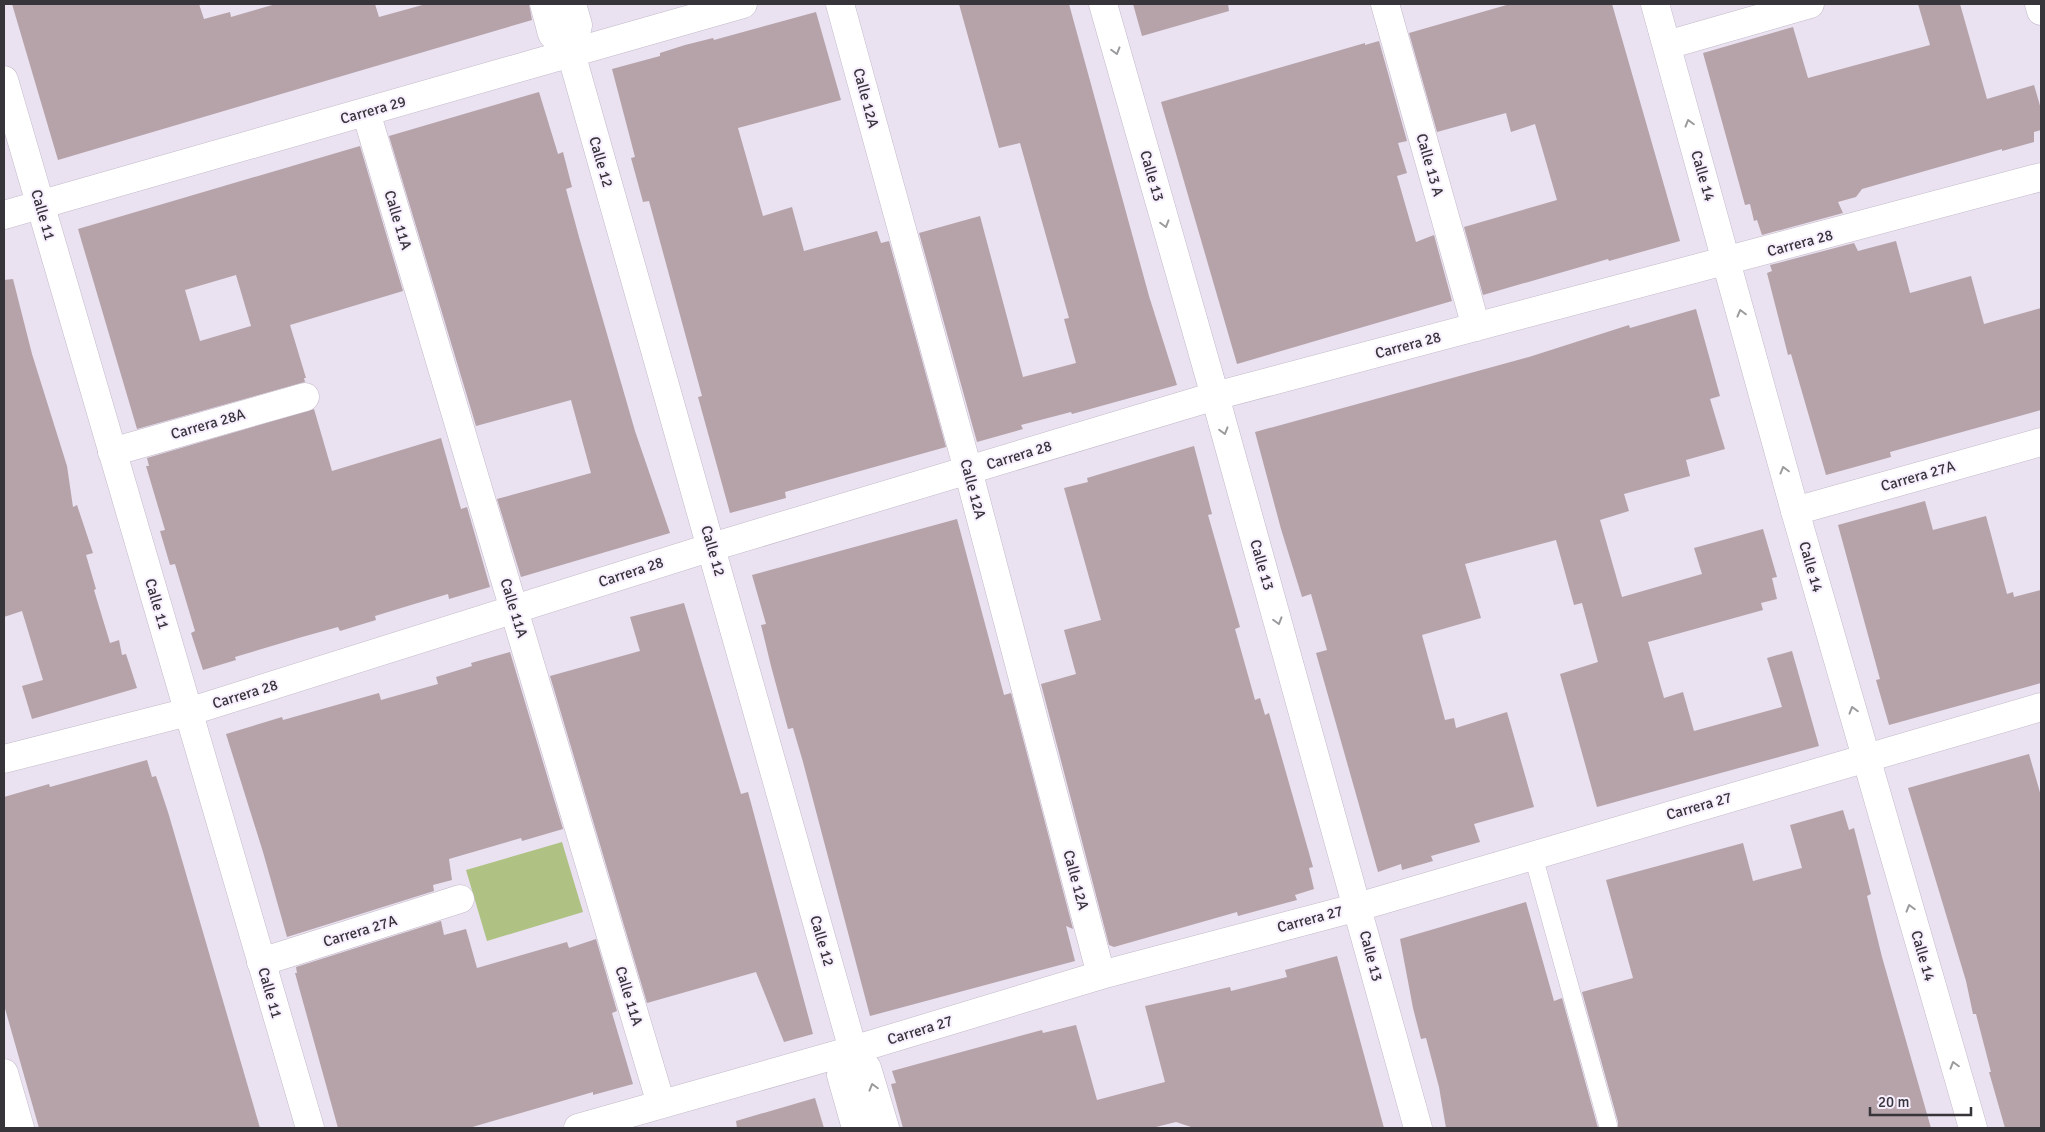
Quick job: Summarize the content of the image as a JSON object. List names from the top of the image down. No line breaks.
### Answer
{"streets":{"street":["Calle 12A","Carrera 29","Calle 12","Calle 13 A","Calle 13","Calle 14","Calle 11","Calle 11A","Carrera 28","Carrera 28A","Carrera 27A","Carrera 27"]},"crossings":[["Calle 12A","Carrera 28"],["Calle 12A","Carrera 27"],["Carrera 29","Calle 12"],["Carrera 29","Calle 11"],["Carrera 29","Calle 11A"],["Calle 12","Carrera 28"],["Calle 12","Carrera 27"],["Calle 13 A","Carrera 28"],["Calle 13","Carrera 28"],["Calle 13","Carrera 27"],["Calle 14","Carrera 28"],["Calle 14","Carrera 27A"],["Calle 14","Carrera 27"],["Calle 11","Carrera 28"],["Calle 11","Carrera 28A"],["Calle 11","Carrera 27A"],["Calle 11A","Carrera 28"],["Calle 11A","Carrera 27"]],"one_way":["Calle 13","Calle 14"],"scale_bar":"20 m"}
